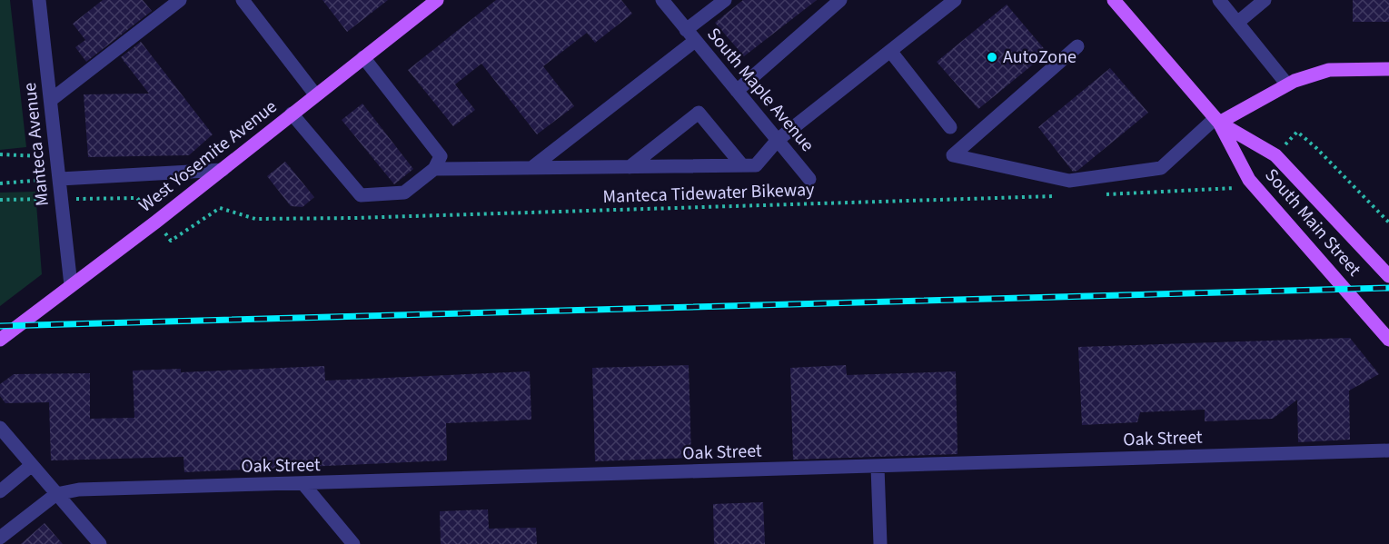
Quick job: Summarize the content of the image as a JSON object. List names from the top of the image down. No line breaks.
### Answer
{"streets":{"main road":["West Yosemite Avenue","South Main Street"],"street":["South Maple Avenue","Manteca Avenue","Oak Street"],"path":["Manteca Tidewater Bikeway"]},"crossings":[["Manteca Avenue","West Yosemite Avenue"],["Manteca Avenue","Manteca Tidewater Bikeway"],["West Yosemite Avenue","Manteca Tidewater Bikeway"]],"places":["AutoZone"]}
